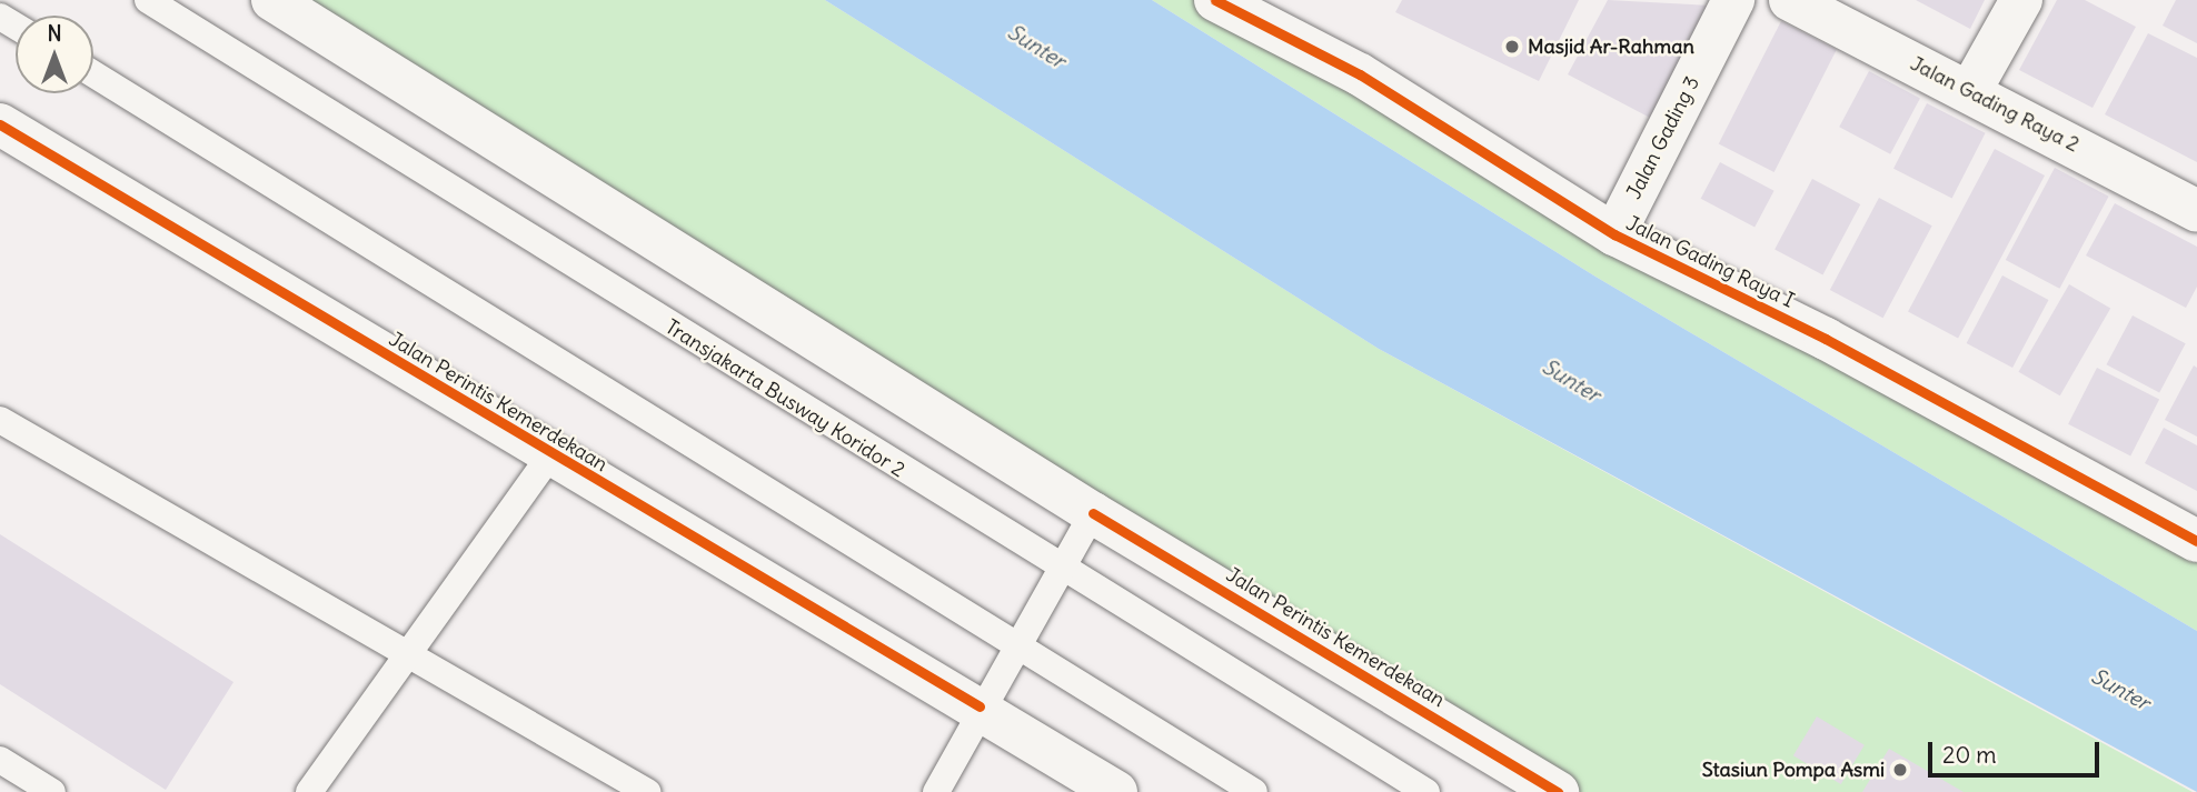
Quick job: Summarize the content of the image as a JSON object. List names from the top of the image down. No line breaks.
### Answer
{"streets":{"main road":["Jalan Gading Raya 2","Jalan Gading 3","Jalan Gading Raya I","Jalan Perintis Kemerdekaan"],"lane":["Transjakarta Busway Koridor 2"]},"crossings":[["Jalan Gading 3","Jalan Gading Raya I"]],"water":["Sunter"],"places":["Masjid Ar-Rahman","Stasiun Pompa Asmi"],"scale_bar":"20 m","north":"top"}
